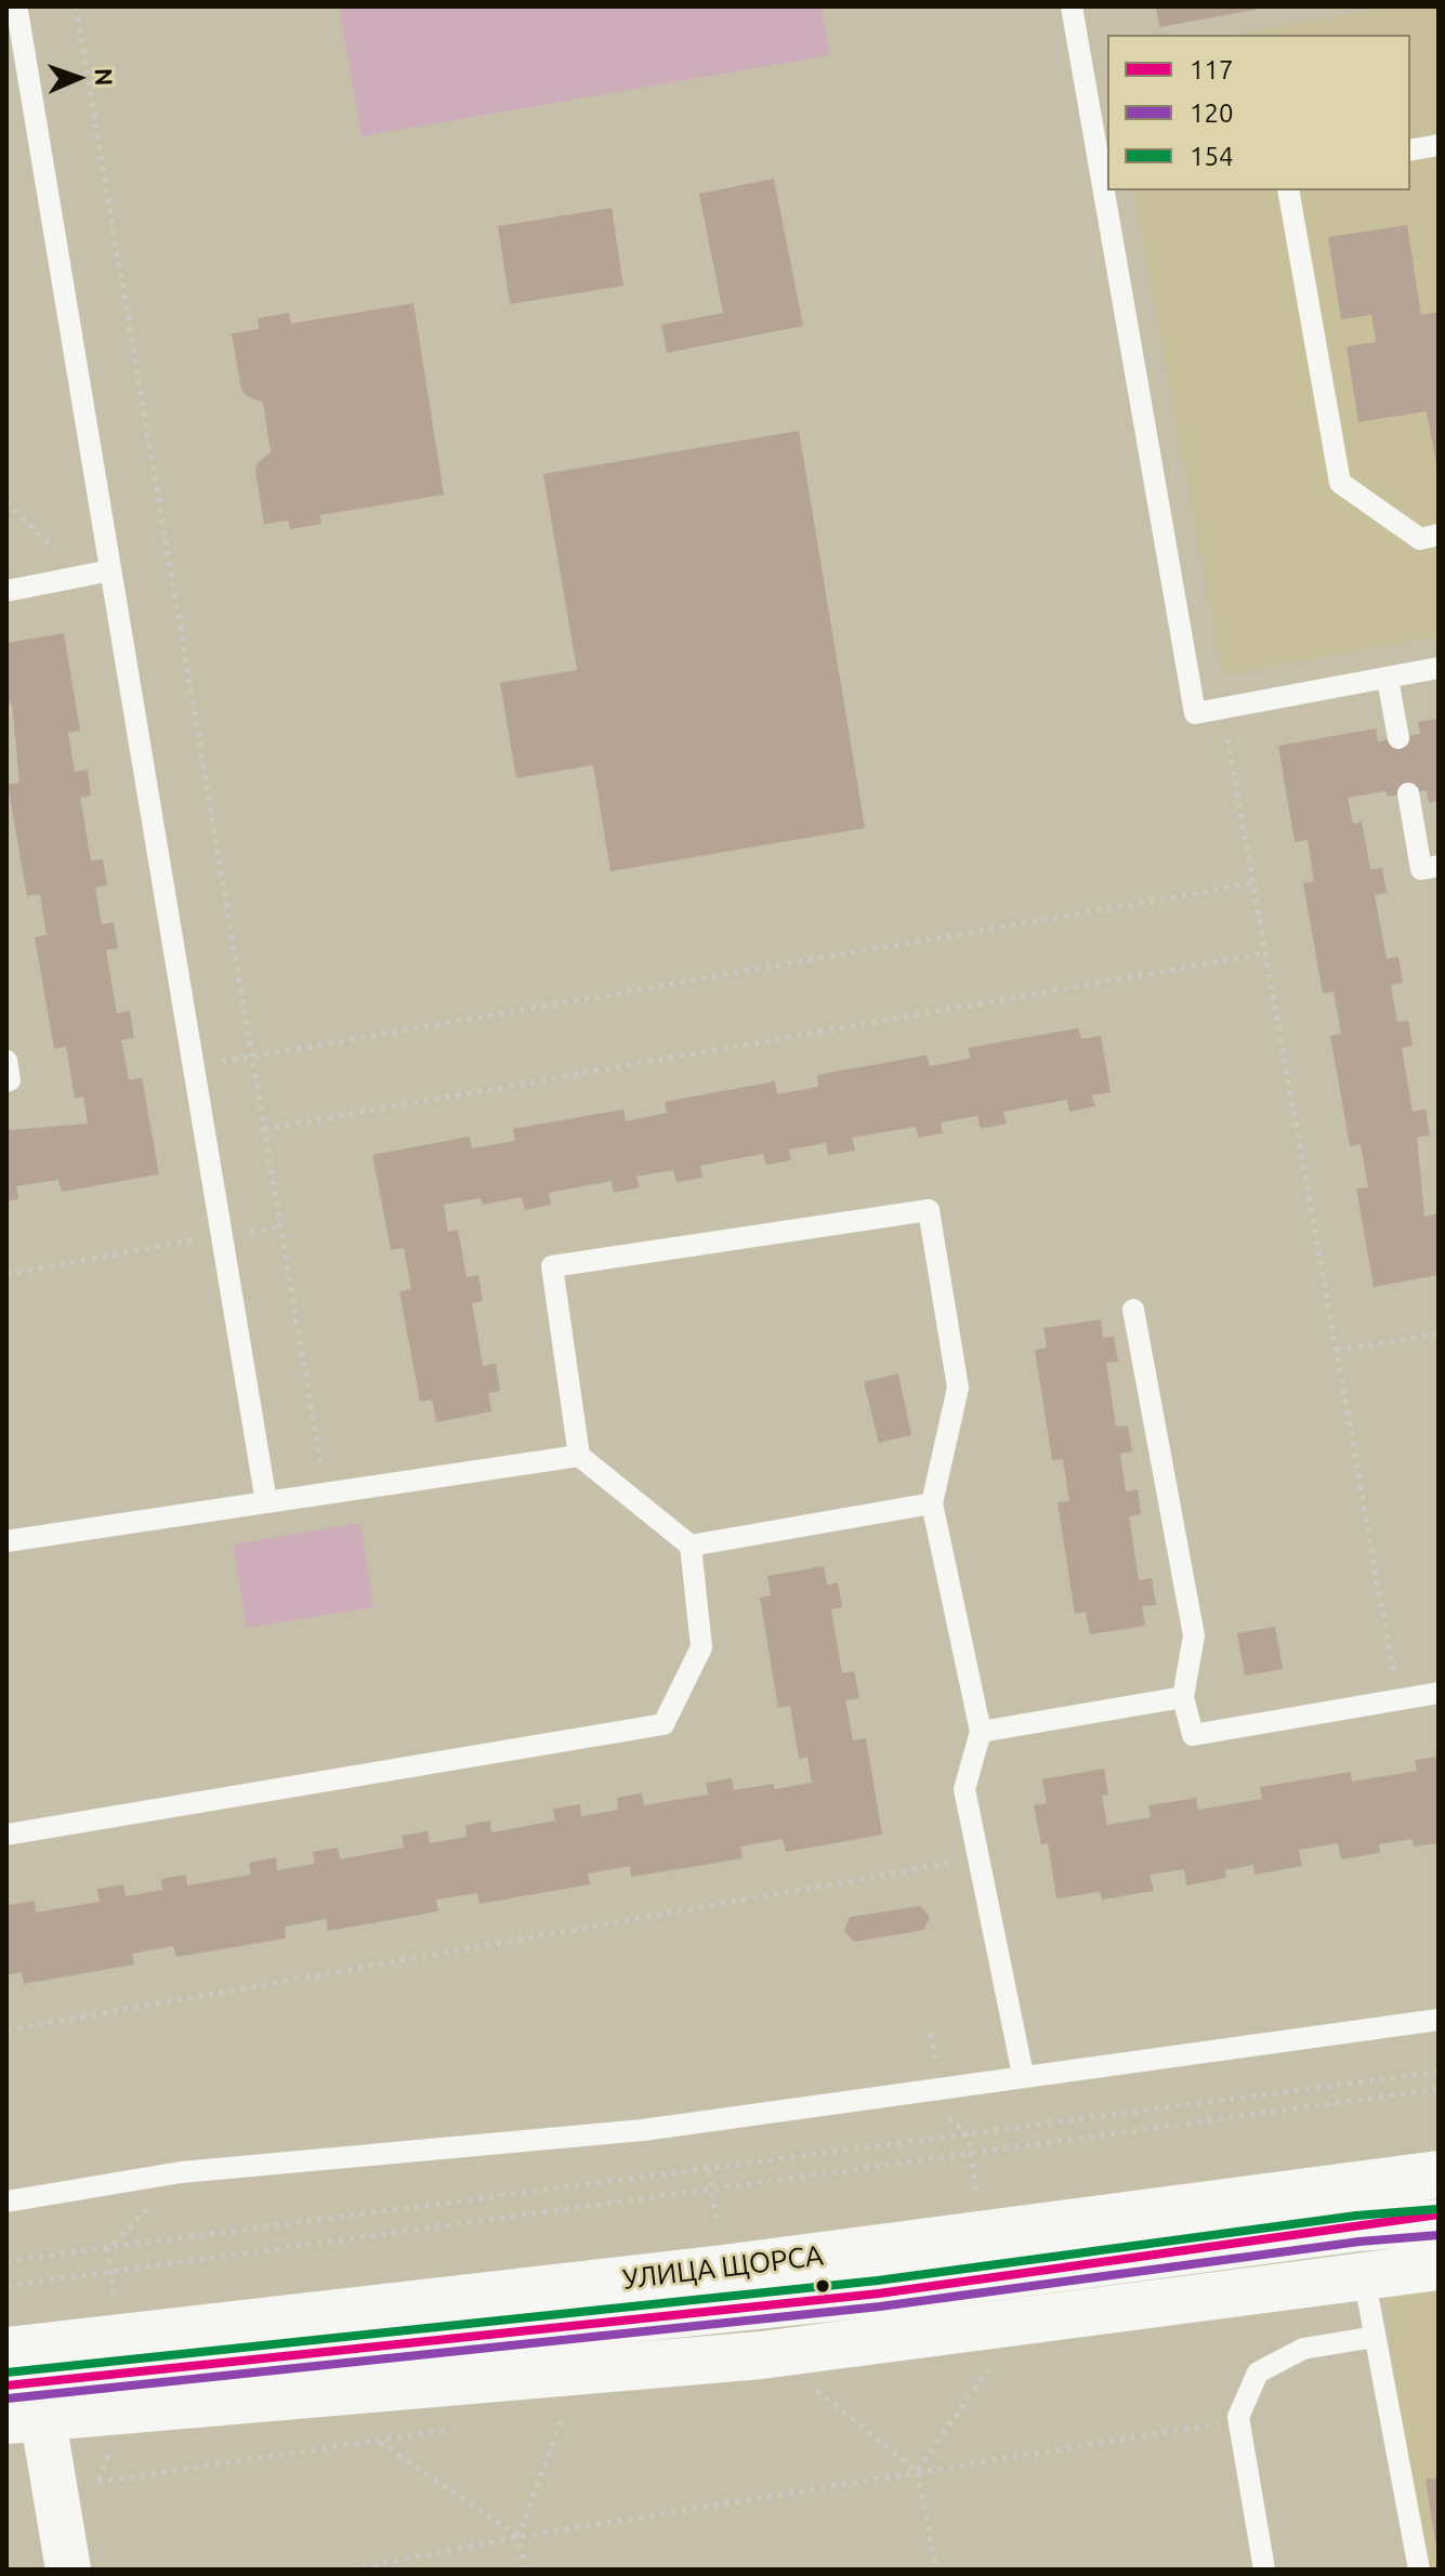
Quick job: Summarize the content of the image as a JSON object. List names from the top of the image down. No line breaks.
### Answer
{"streets":{"main road":["УЛИЦА ЩОРСА"]},"lines":["transit line 154","transit line 117","transit line 120"],"legend":["117","120","154"],"north":"right"}
